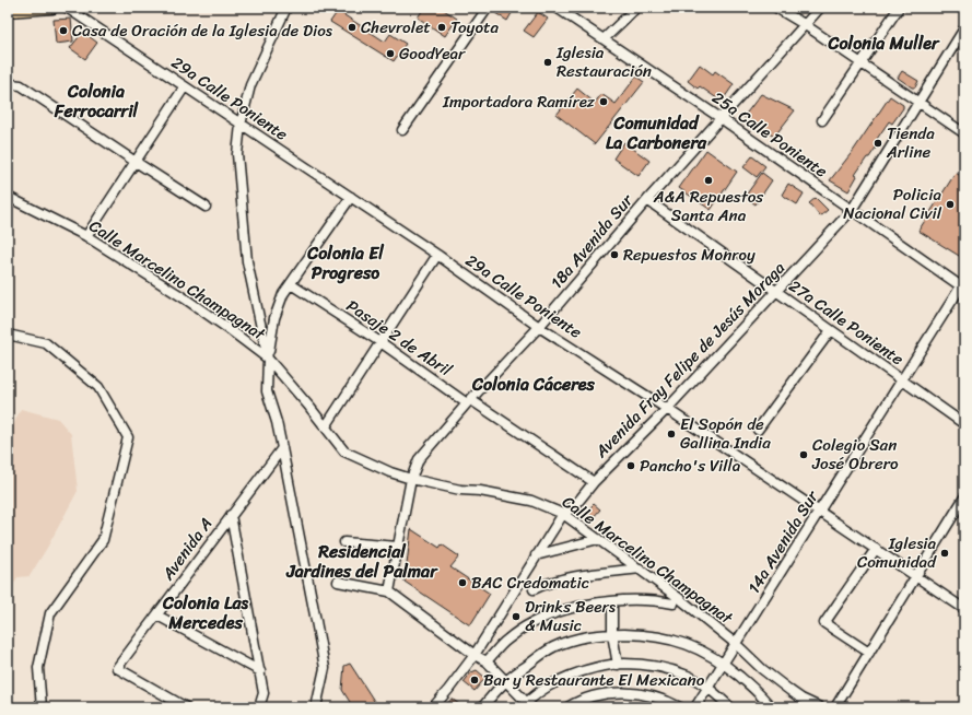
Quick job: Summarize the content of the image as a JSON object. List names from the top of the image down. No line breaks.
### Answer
{"streets":{"street":["29a Calle Poniente","25a Calle Poniente","18a Avenida Sur","Calle Marcelino Champagnat","27a Calle Poniente","Pasaje 2 de Abril","Avenida Fray Felipe de Jesús Moraga","14a Avenida Sur","Avenida A"]},"crossings":[["29a Calle Poniente","18a Avenida Sur"],["29a Calle Poniente","Avenida Fray Felipe de Jesús Moraga"],["29a Calle Poniente","14a Avenida Sur"],["25a Calle Poniente","18a Avenida Sur"],["25a Calle Poniente","Avenida Fray Felipe de Jesús Moraga"],["25a Calle Poniente","14a Avenida Sur"],["18a Avenida Sur","Calle Marcelino Champagnat"],["18a Avenida Sur","27a Calle Poniente"],["18a Avenida Sur","Pasaje 2 de Abril"],["Calle Marcelino Champagnat","Avenida Fray Felipe de Jesús Moraga"],["Calle Marcelino Champagnat","14a Avenida Sur"],["27a Calle Poniente","Avenida Fray Felipe de Jesús Moraga"],["27a Calle Poniente","14a Avenida Sur"],["Pasaje 2 de Abril","Avenida Fray Felipe de Jesús Moraga"]],"districts":["Colonia Muller","Colonia Ferrocarril","Comunidad La Carbonera","Colonia El Progreso","Colonia Cáceres","Residencial Jardines del Palmar","Colonia Las Mercedes"],"places":["Chevrolet","Toyota","Casa de Oración de la Iglesia de Dios","GoodYear","Iglesia Restauración","Importadora Ramírez","Tienda Arline","A&A Repuestos Santa Ana","Policia Nacional Civil","Repuestos Monroy","El Sopón de Gallina India","Colegio San José Obrero","Pancho's Villa","Iglesia Comunidad","BAC Credomatic","Drinks Beers & Music","Bar y Restaurante El Mexicano"]}
